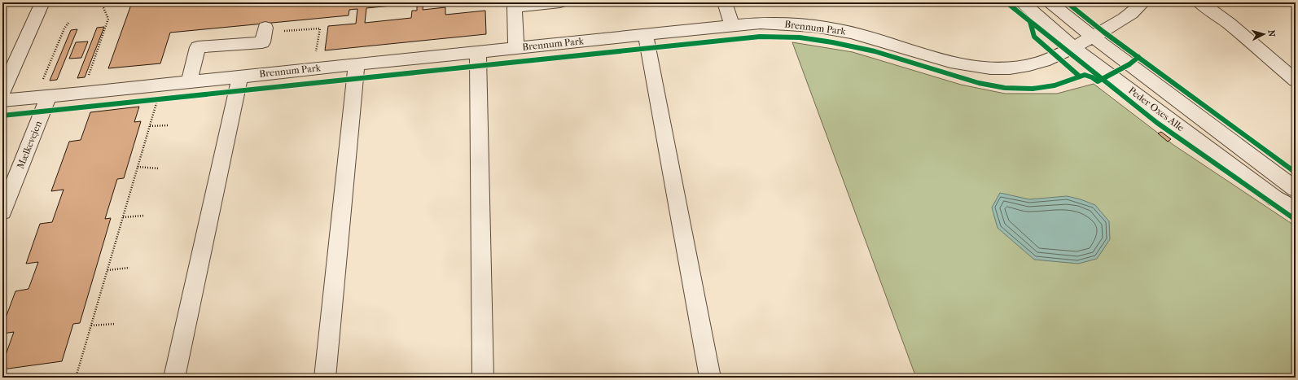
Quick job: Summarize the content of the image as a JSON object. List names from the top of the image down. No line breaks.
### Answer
{"streets":{"street":["Brennum Park","Peder Oxes Alle","Mælkevejen"]},"crossings":[["Brennum Park","Peder Oxes Alle"],["Brennum Park","Mælkevejen"]],"north":"right"}
